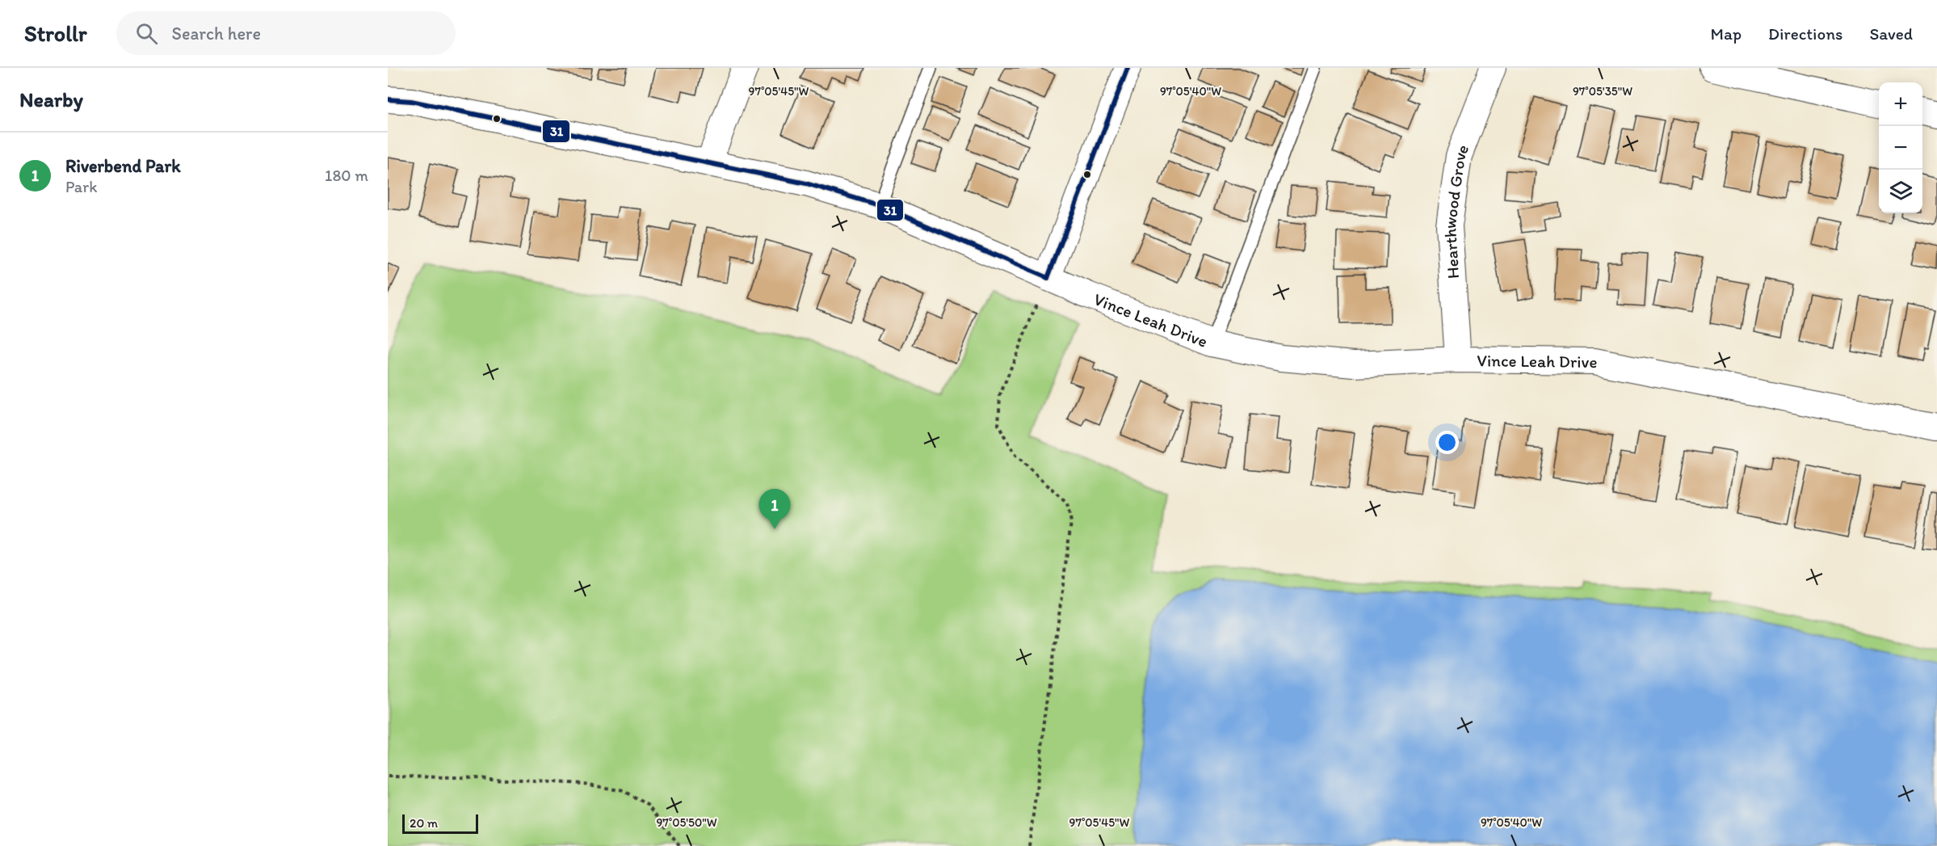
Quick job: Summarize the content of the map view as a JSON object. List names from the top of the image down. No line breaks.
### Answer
{"streets":{"street":["Hearthwood Grove","Vince Leah Drive"]},"crossings":[["Hearthwood Grove","Vince Leah Drive"]],"lines":["transit line 31"],"scale_bar":"20 m","page":{"header":"Strollr","search":"Search here","nav":["Map","Directions","Saved"],"heading":"Nearby","map_buttons":["+","−"],"list":[{"mark":"1","name":"Riverbend Park","note":"Park","value":"180 m"}],"pins":"1","scale":"20 m"},"coordinates":["97°05'45\"W","97°05'40\"W","97°05'35\"W","97°05'50\"W"]}
